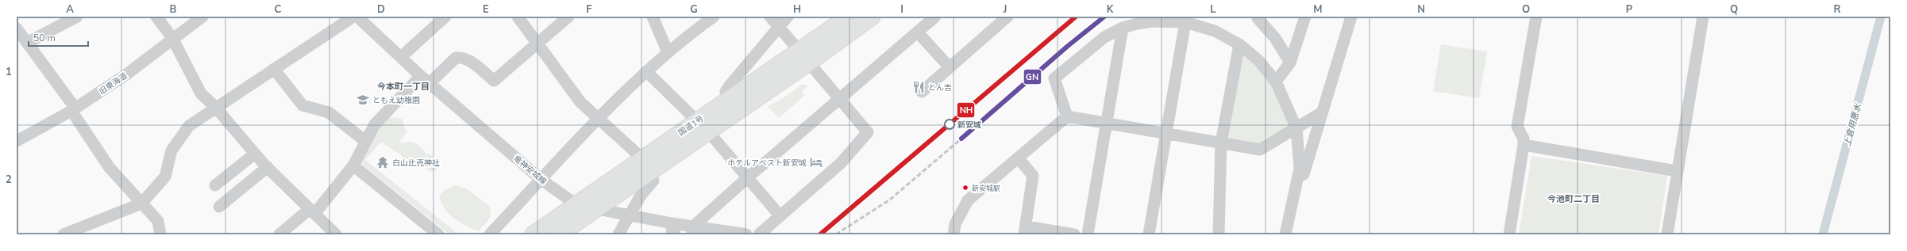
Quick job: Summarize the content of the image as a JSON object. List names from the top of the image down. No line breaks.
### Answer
{"streets":{"highway":["国道1号"],"street":["旧東海道","竜神安城線"]},"crossings":[["国道1号","竜神安城線"]],"districts":["今本町一丁目","今池町二丁目"],"water":["上倉用悪水"],"places":{"restaurant":["とん吉"],"school or university":["ともえ幼稚園"],"other":["新安城","新安城駅"],"temple":["白山比売神社"],"hotel":["ホテルアベスト新安城"]},"lines":["transit line NH","transit line GN"],"scale_bar":"50 m","grid":{"columns":["A","B","C","D","E","F","G","H","I","J","K","L","M","N","O","P","Q","R"],"rows":["1","2"]}}
